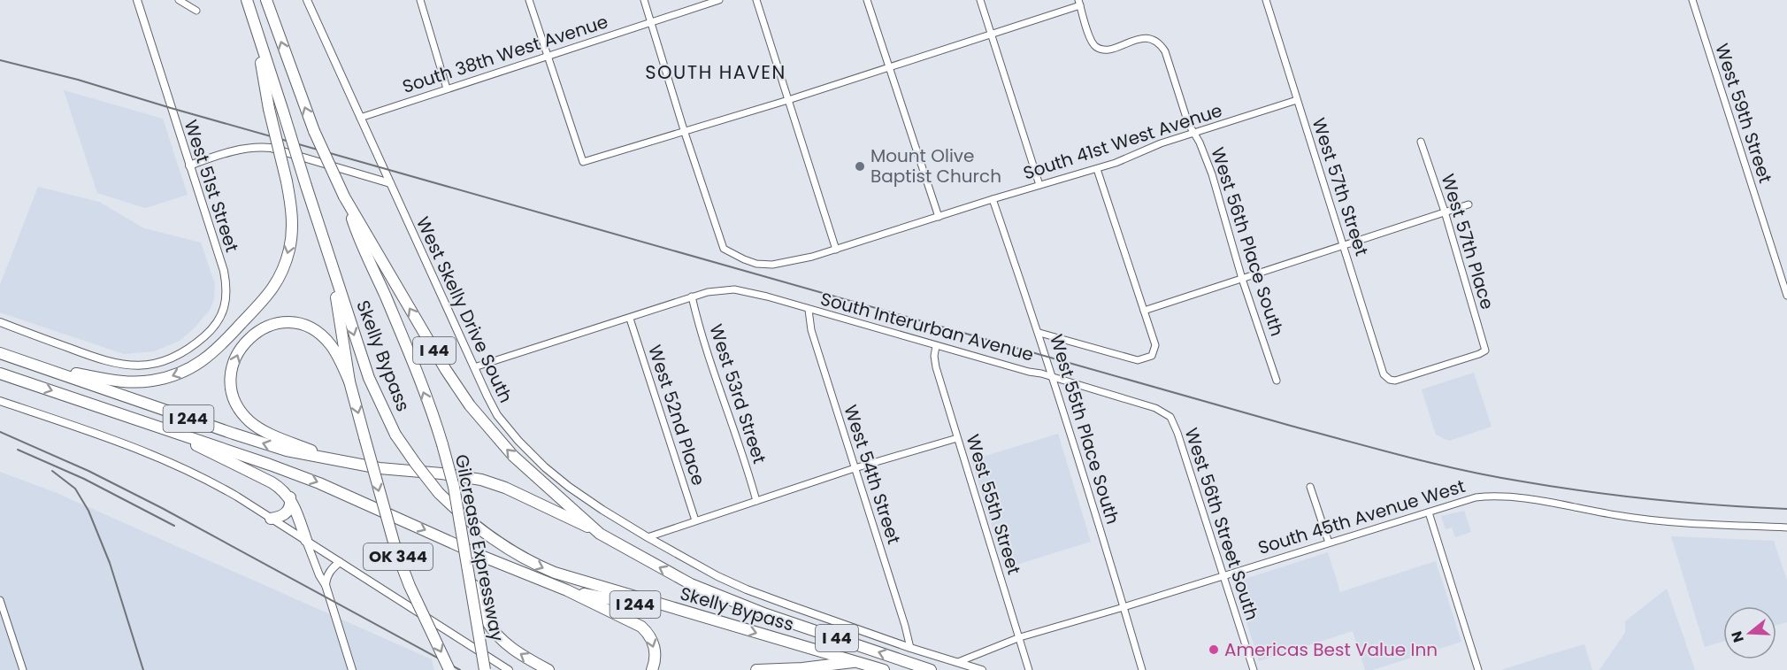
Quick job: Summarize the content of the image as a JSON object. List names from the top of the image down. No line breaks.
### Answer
{"streets":{"highway":["I 44","Skelly Bypass","I 244","Gilcrease Expressway","OK 344"],"street":["South 38th West Avenue","West 59th Street","South 41st West Avenue","West 51st Street","West 57th Street","West 56th Place South","West 57th Place","West Skelly Drive South","South Interurban Avenue","West 53rd Street","West 52nd Place","West 55th Place South","West 54th Street","West 55th Street","South 45th Avenue West","West 56th Street South"]},"crossings":[["South 38th West Avenue","West Skelly Drive South"],["South 41st West Avenue","West 57th Street"],["South 41st West Avenue","West 56th Place South"],["South 41st West Avenue","West 55th Place South"],["West 57th Street","West 57th Place"],["West Skelly Drive South","West 54th Street"],["West Skelly Drive South","South 45th Avenue West"],["South Interurban Avenue","West 53rd Street"],["South Interurban Avenue","West 55th Place South"],["South Interurban Avenue","West 54th Street"],["South Interurban Avenue","West 55th Street"],["South Interurban Avenue","West 56th Street South"],["Skelly Bypass","I 244"],["Skelly Bypass","Gilcrease Expressway"],["Skelly Bypass","OK 344"],["West 55th Place South","South 45th Avenue West"],["West 55th Street","South 45th Avenue West"],["South 45th Avenue West","West 56th Street South"]],"districts":["SOUTH HAVEN"],"places":["Mount Olive Baptist Church","Americas Best Value Inn"],"north":"left"}
